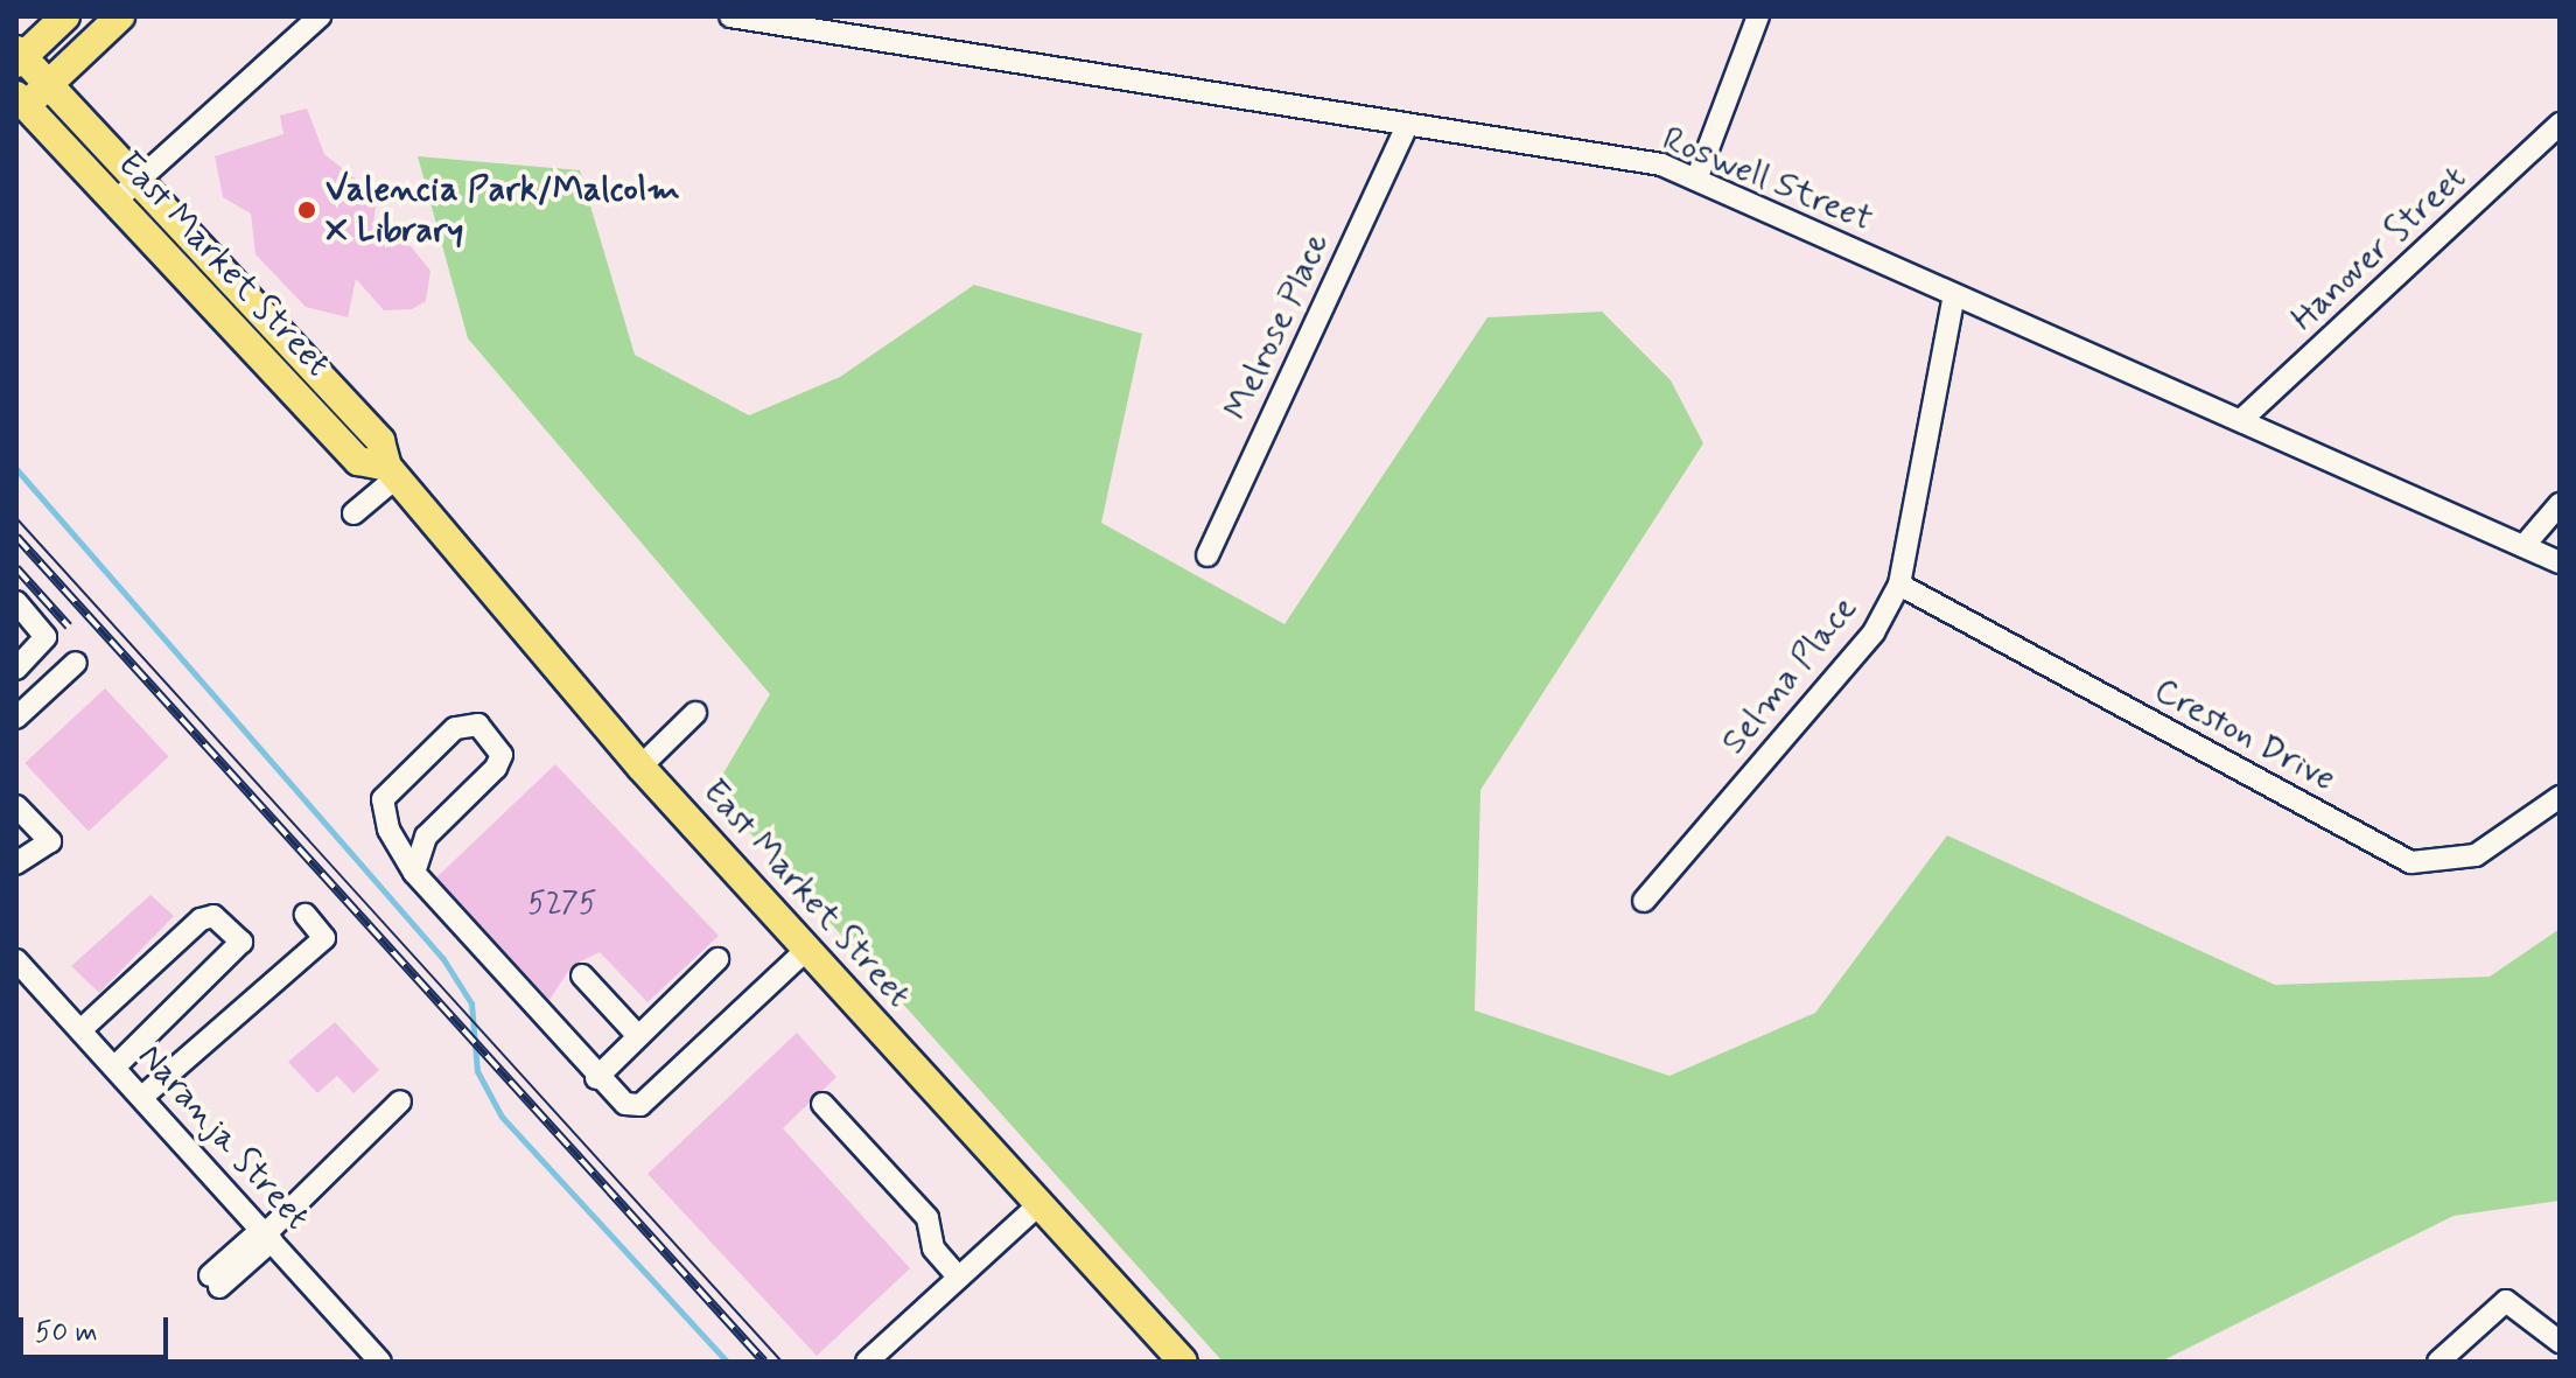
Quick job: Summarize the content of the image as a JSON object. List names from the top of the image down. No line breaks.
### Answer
{"streets":{"main road":["East Market Street"],"street":["Roswell Street","Hanover Street","Melrose Place","Selma Place","Creston Drive","Naranja Street"]},"crossings":[["Roswell Street","Hanover Street"],["Roswell Street","Melrose Place"],["Roswell Street","Selma Place"],["Selma Place","Creston Drive"]],"places":["Valencia Park/Malcolm X Library"],"house_numbers":["5275"],"scale_bar":"50 m"}
